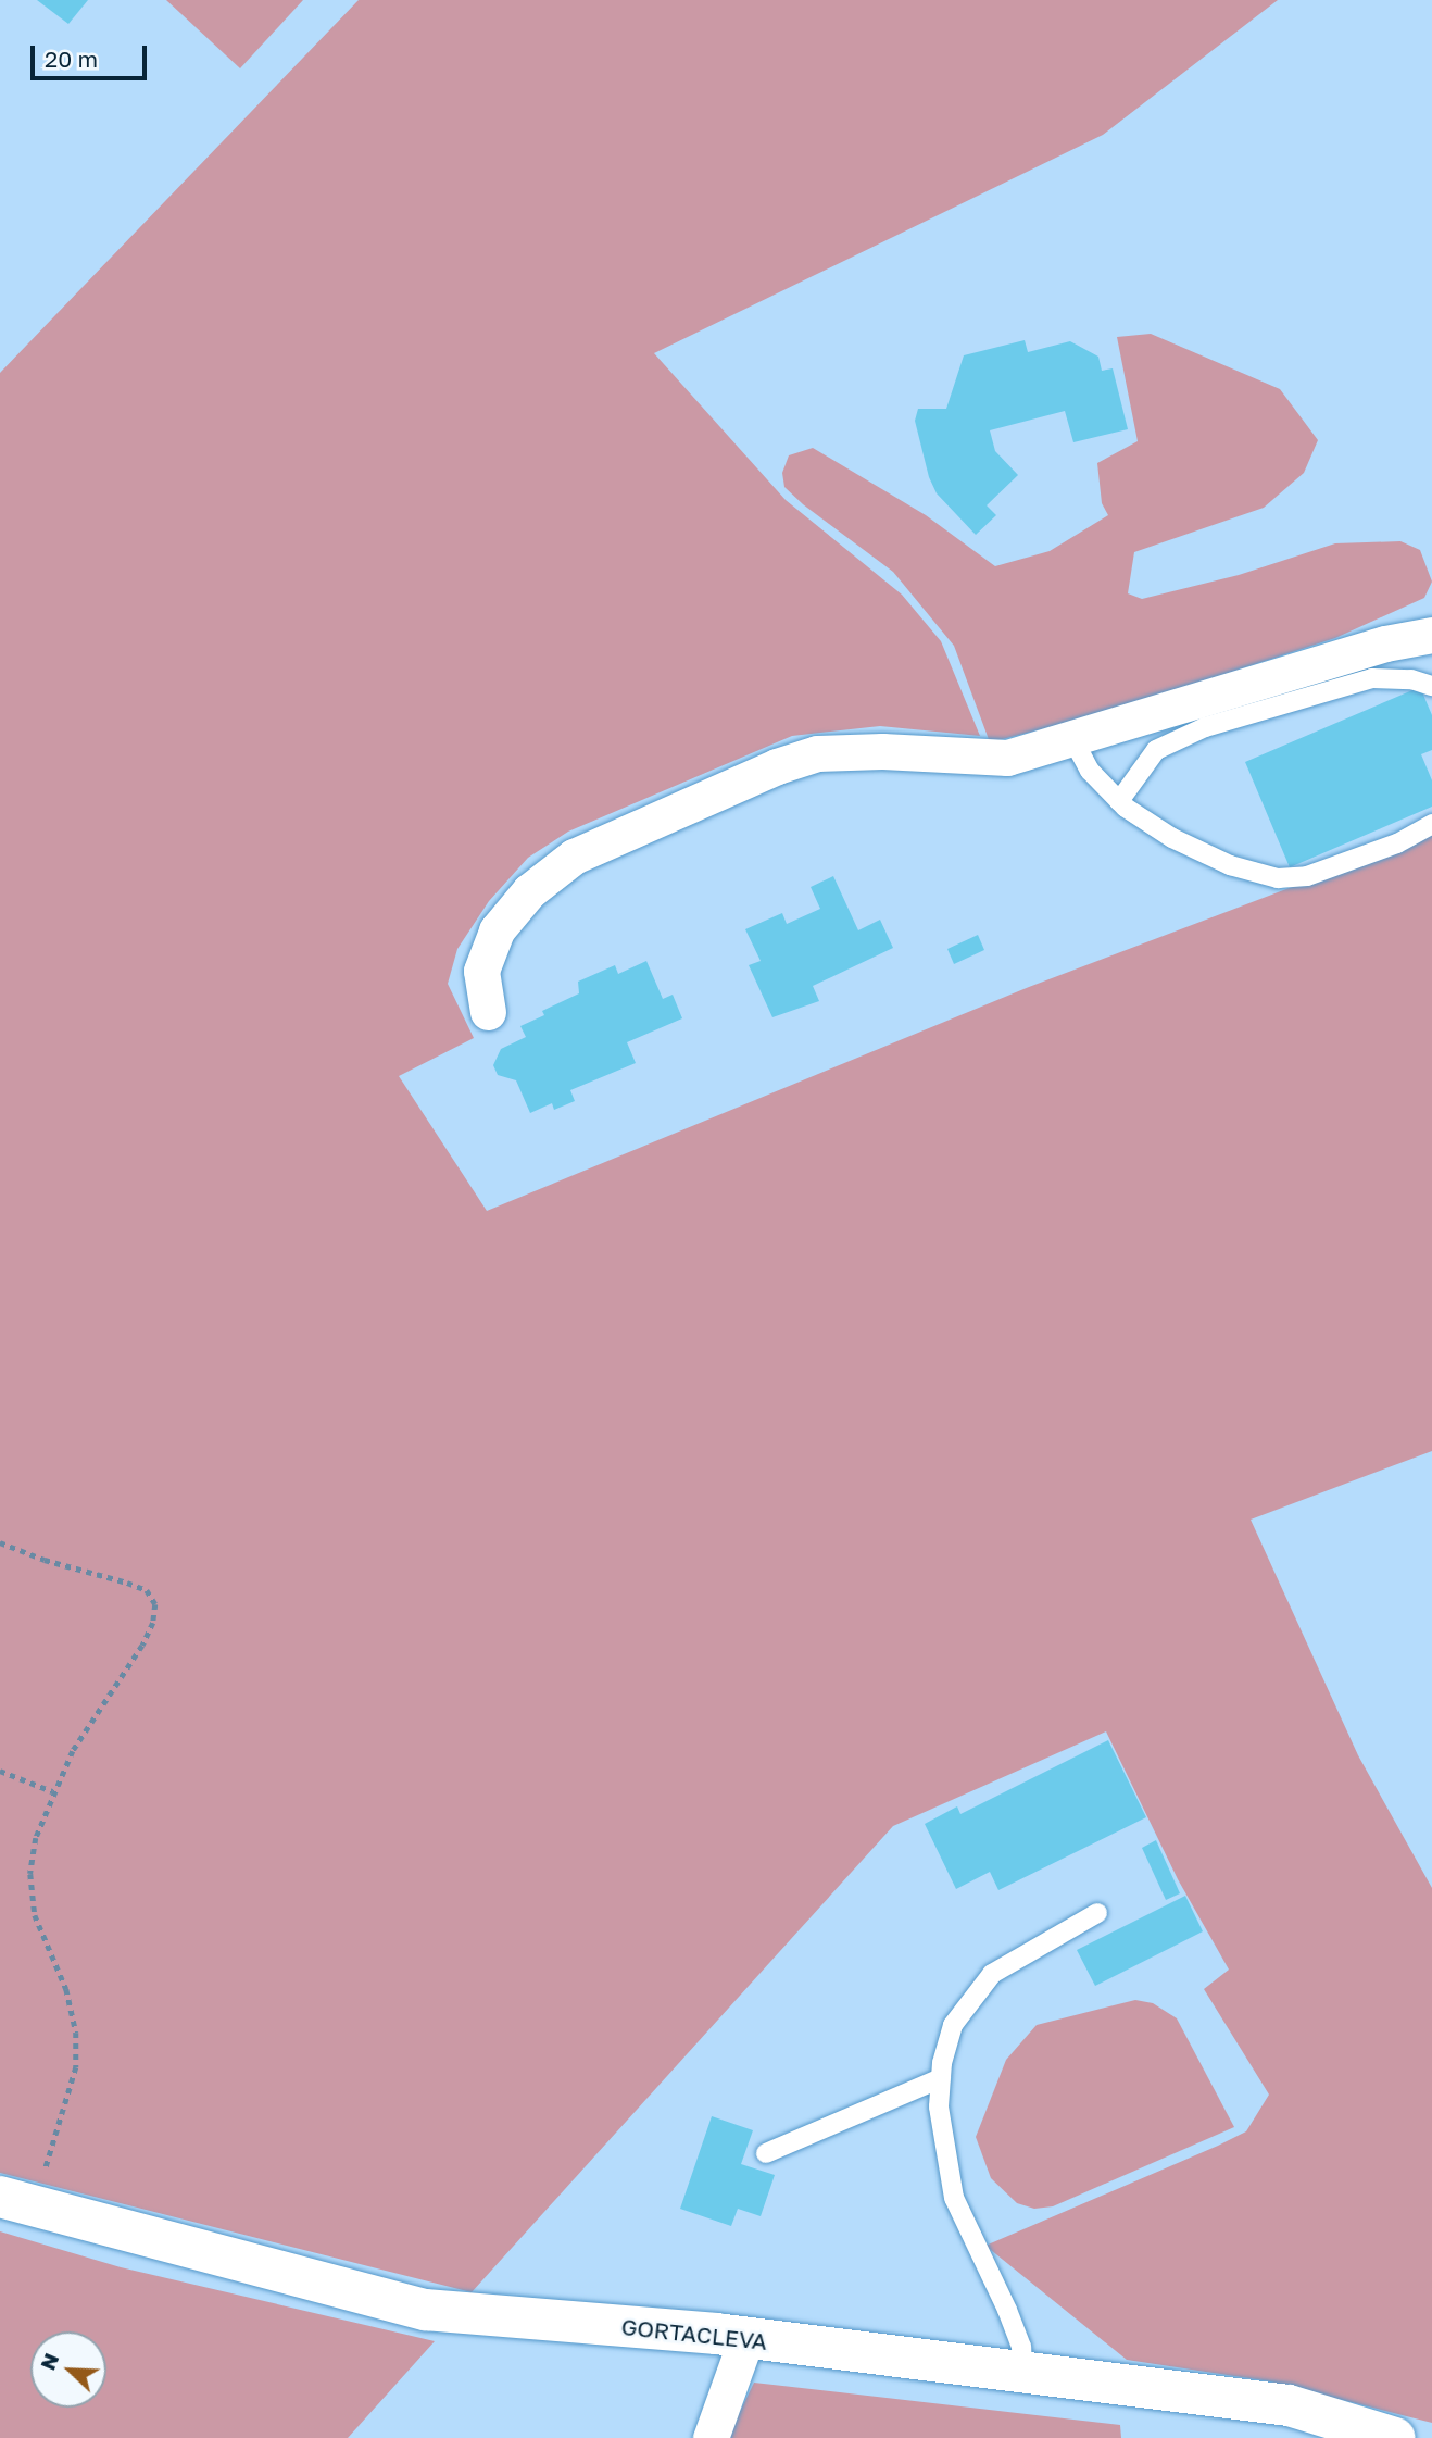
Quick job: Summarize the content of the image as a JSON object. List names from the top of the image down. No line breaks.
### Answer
{"streets":{"street":["GORTACLEVA"]},"scale_bar":"20 m","north":"top left"}
